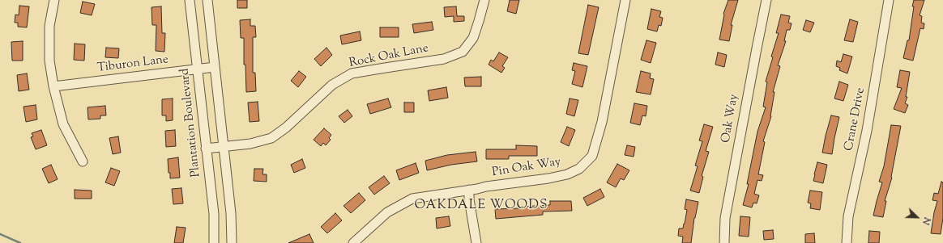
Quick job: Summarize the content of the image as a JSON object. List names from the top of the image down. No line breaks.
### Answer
{"streets":{"street":["Rock Oak Lane","Tiburon Lane","Oak Way","Crane Drive","Plantation Boulevard","Pin Oak Way"]},"crossings":[["Rock Oak Lane","Plantation Boulevard"],["Tiburon Lane","Plantation Boulevard"]],"districts":["OAKDALE WOODS"],"north":"bottom right"}
